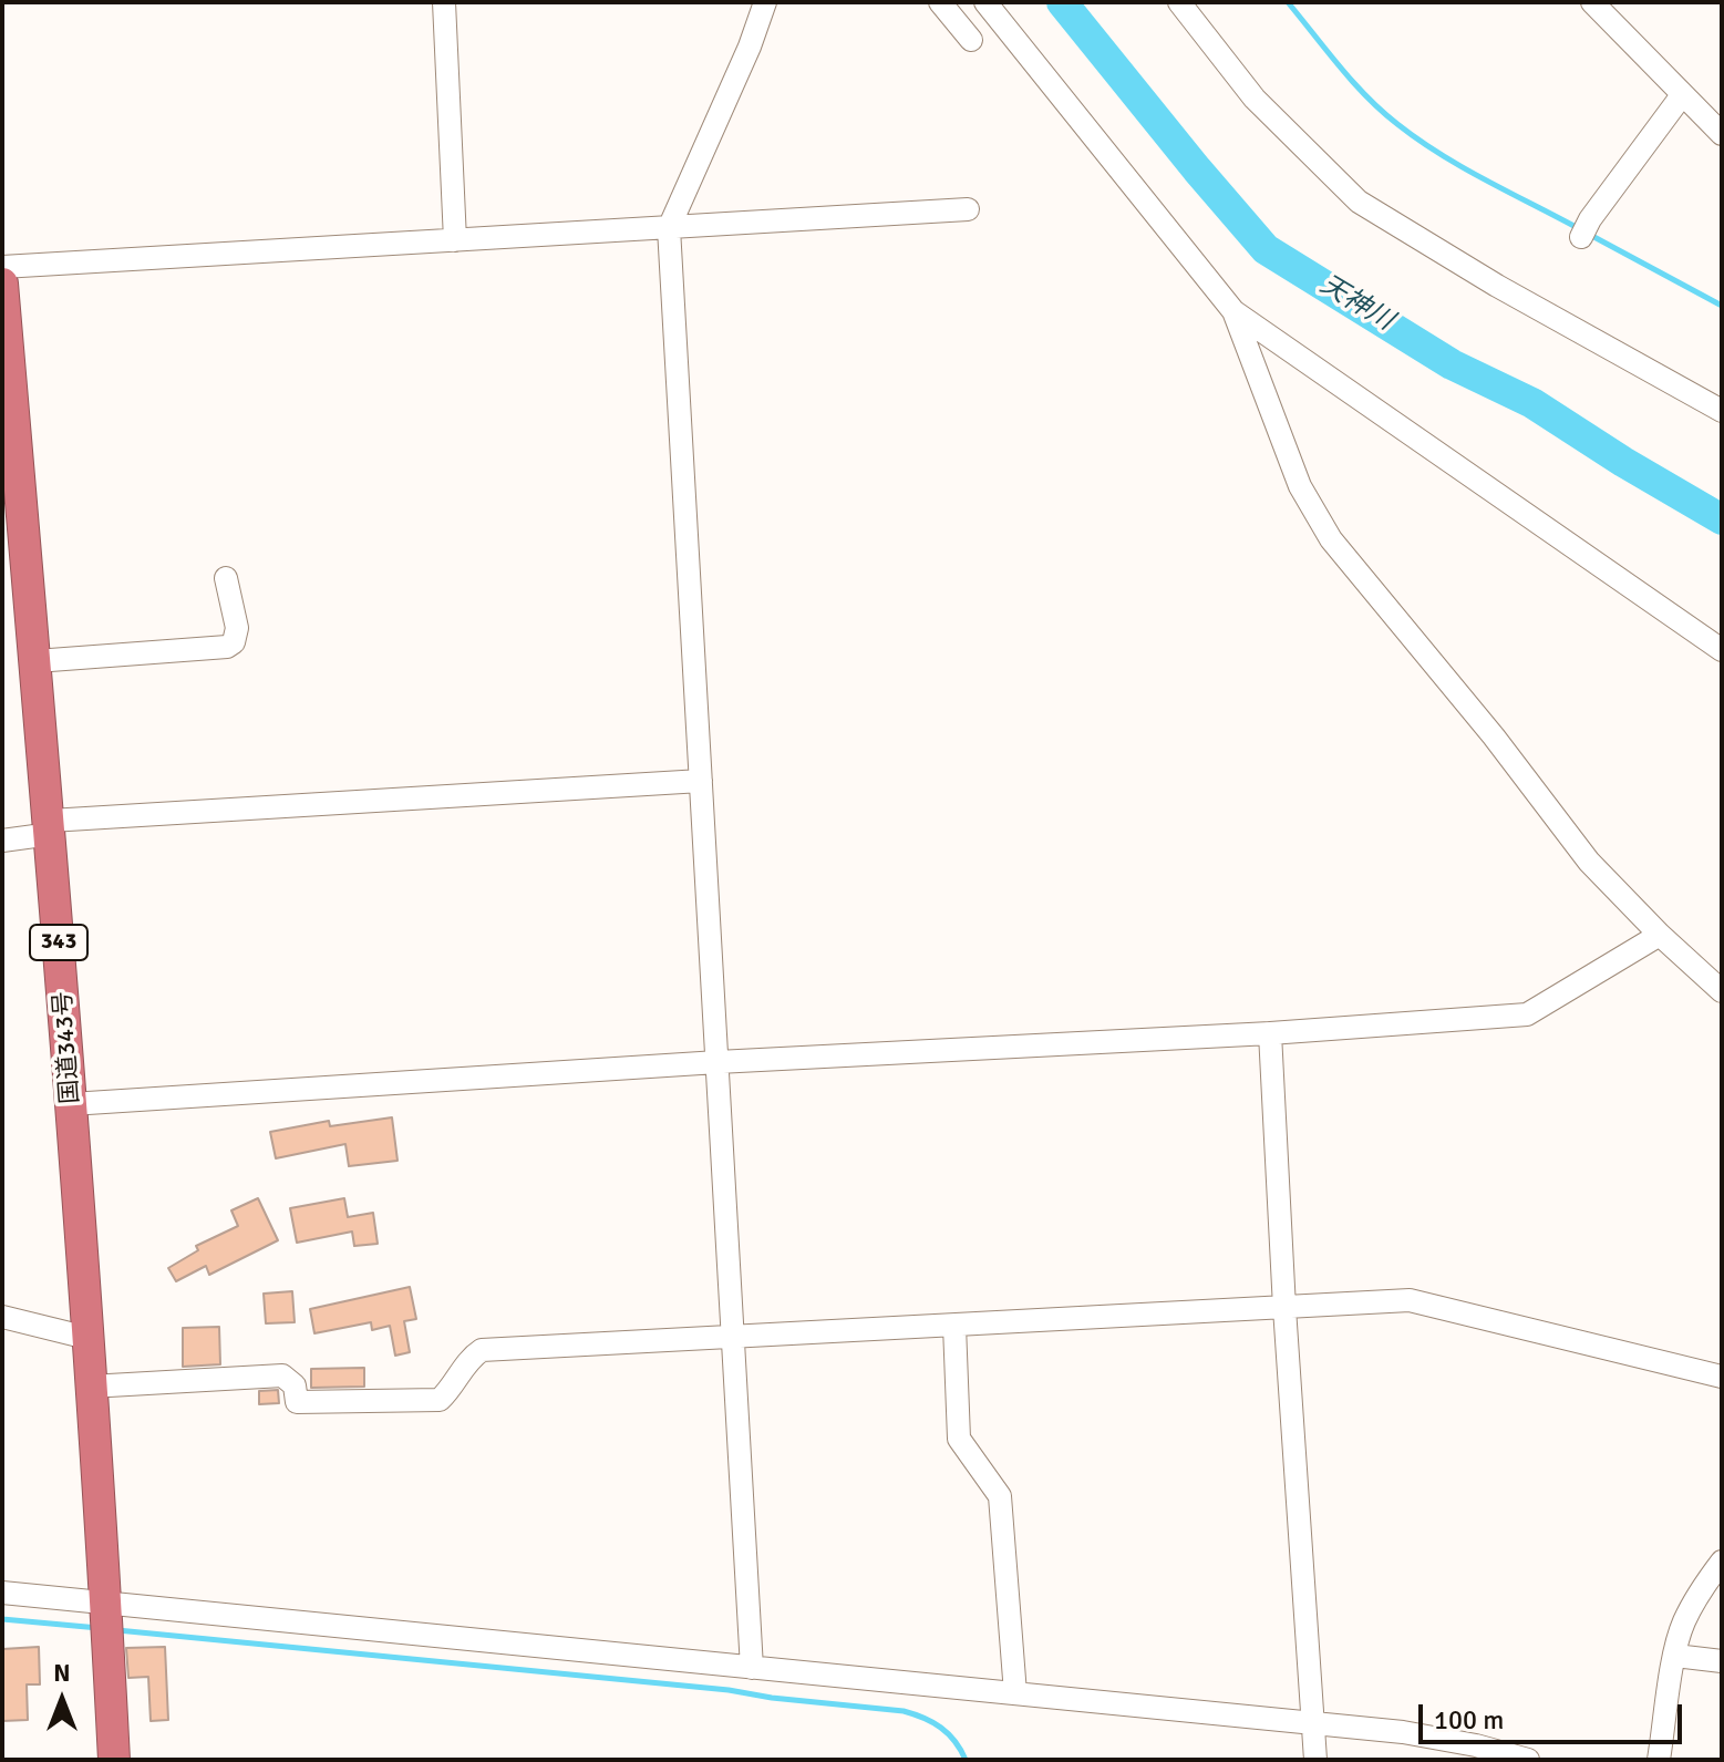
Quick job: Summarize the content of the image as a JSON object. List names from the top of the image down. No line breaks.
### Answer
{"streets":{"highway":["343","国道343号"]},"water":["天神川"],"scale_bar":"100 m","north":"top"}
